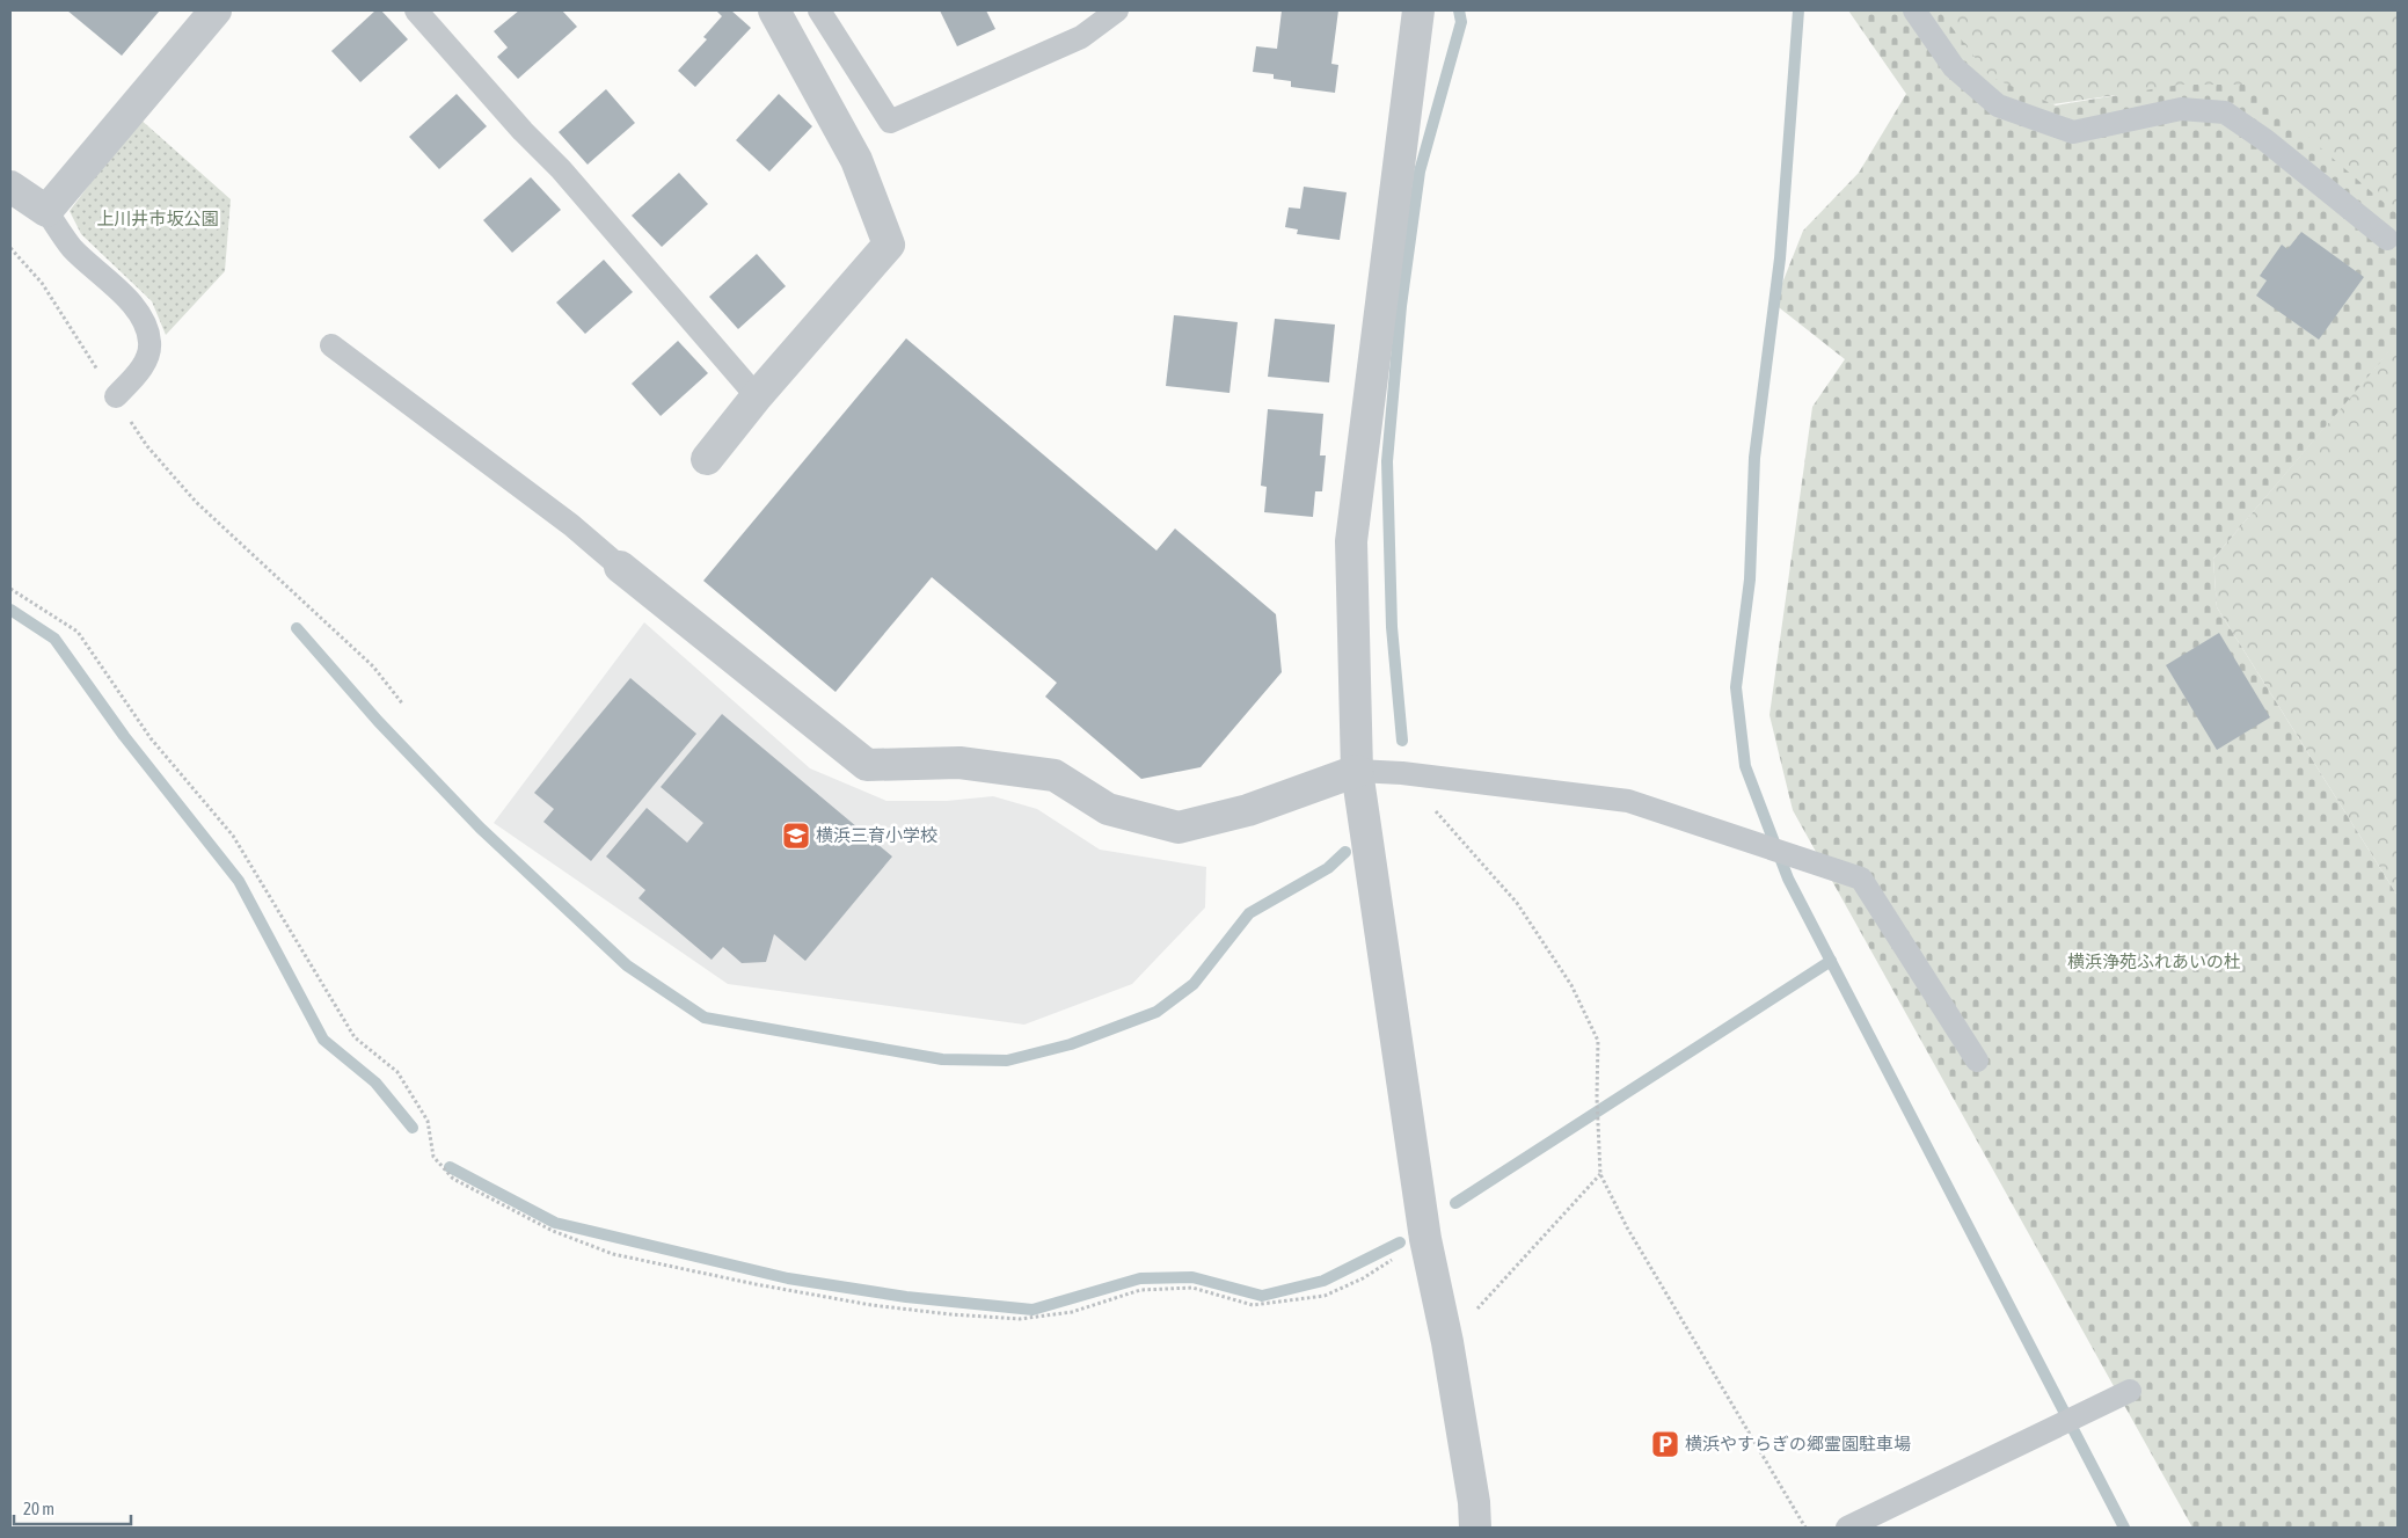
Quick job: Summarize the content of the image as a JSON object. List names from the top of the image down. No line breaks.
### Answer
{"parks":["上川井市坂公園","横浜浄苑ふれあいの杜"],"places":{"school or university":["横浜三育小学校"],"parking":["横浜やすらぎの郷霊園駐車場"]},"scale_bar":"20 m"}
